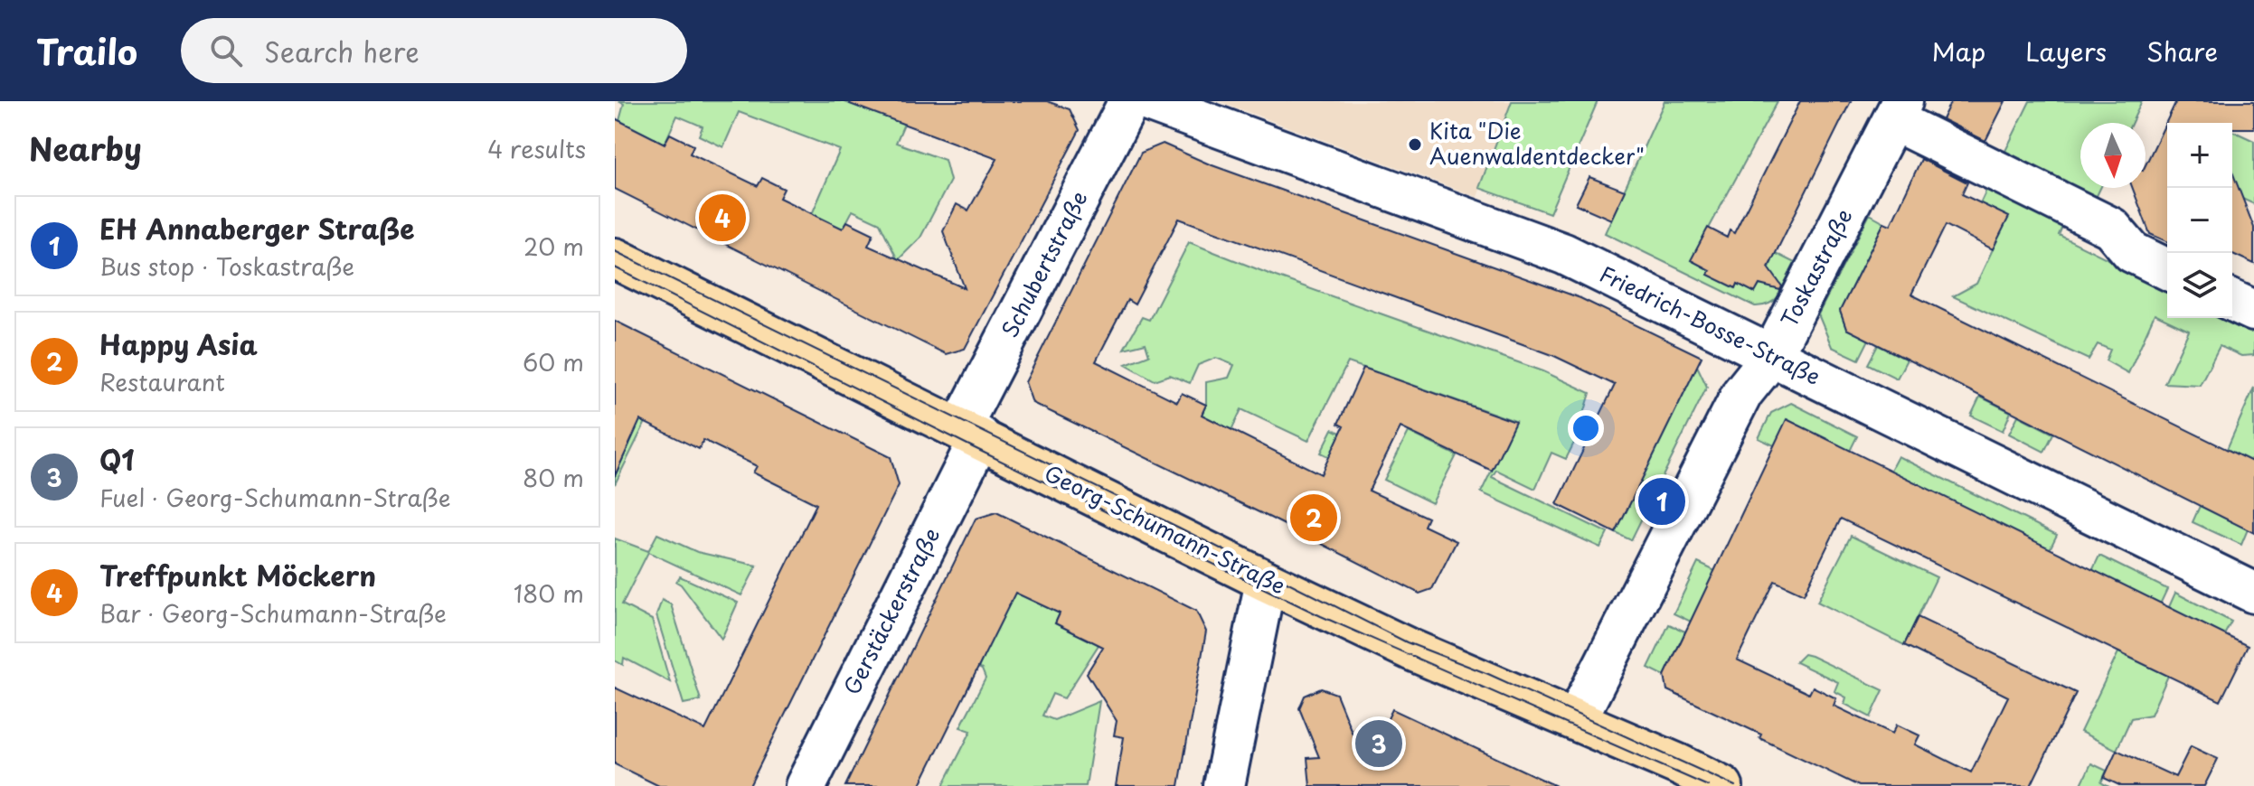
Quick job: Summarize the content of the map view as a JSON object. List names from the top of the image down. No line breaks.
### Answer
{"streets":{"main road":["Georg-Schumann-Straße"],"street":["Schubertstraße","Toskastraße","Friedrich-Bosse-Straße","Gerstäckerstraße"]},"crossings":[["Schubertstraße","Georg-Schumann-Straße"],["Schubertstraße","Gerstäckerstraße"],["Toskastraße","Friedrich-Bosse-Straße"],["Toskastraße","Georg-Schumann-Straße"],["Georg-Schumann-Straße","Gerstäckerstraße"]],"places":["Kita \"Die Auenwaldentdecker\""],"north":"bottom","page":{"header":"Trailo","search":"Search here","nav":["Map","Layers","Share"],"heading":["Nearby","4 results"],"map_buttons":["+","−"],"pins":["4","1","2","3"],"list":[{"mark":"1","name":"EH Annaberger Straße","note":"Bus stop · Toskastraße","value":"20 m"},{"mark":"2","name":"Happy Asia","note":"Restaurant","value":"60 m"},{"mark":"3","name":"Q1","note":"Fuel · Georg-Schumann-Straße","value":"80 m"},{"mark":"4","name":"Treffpunkt Möckern","note":"Bar · Georg-Schumann-Straße","value":"180 m"}]}}
